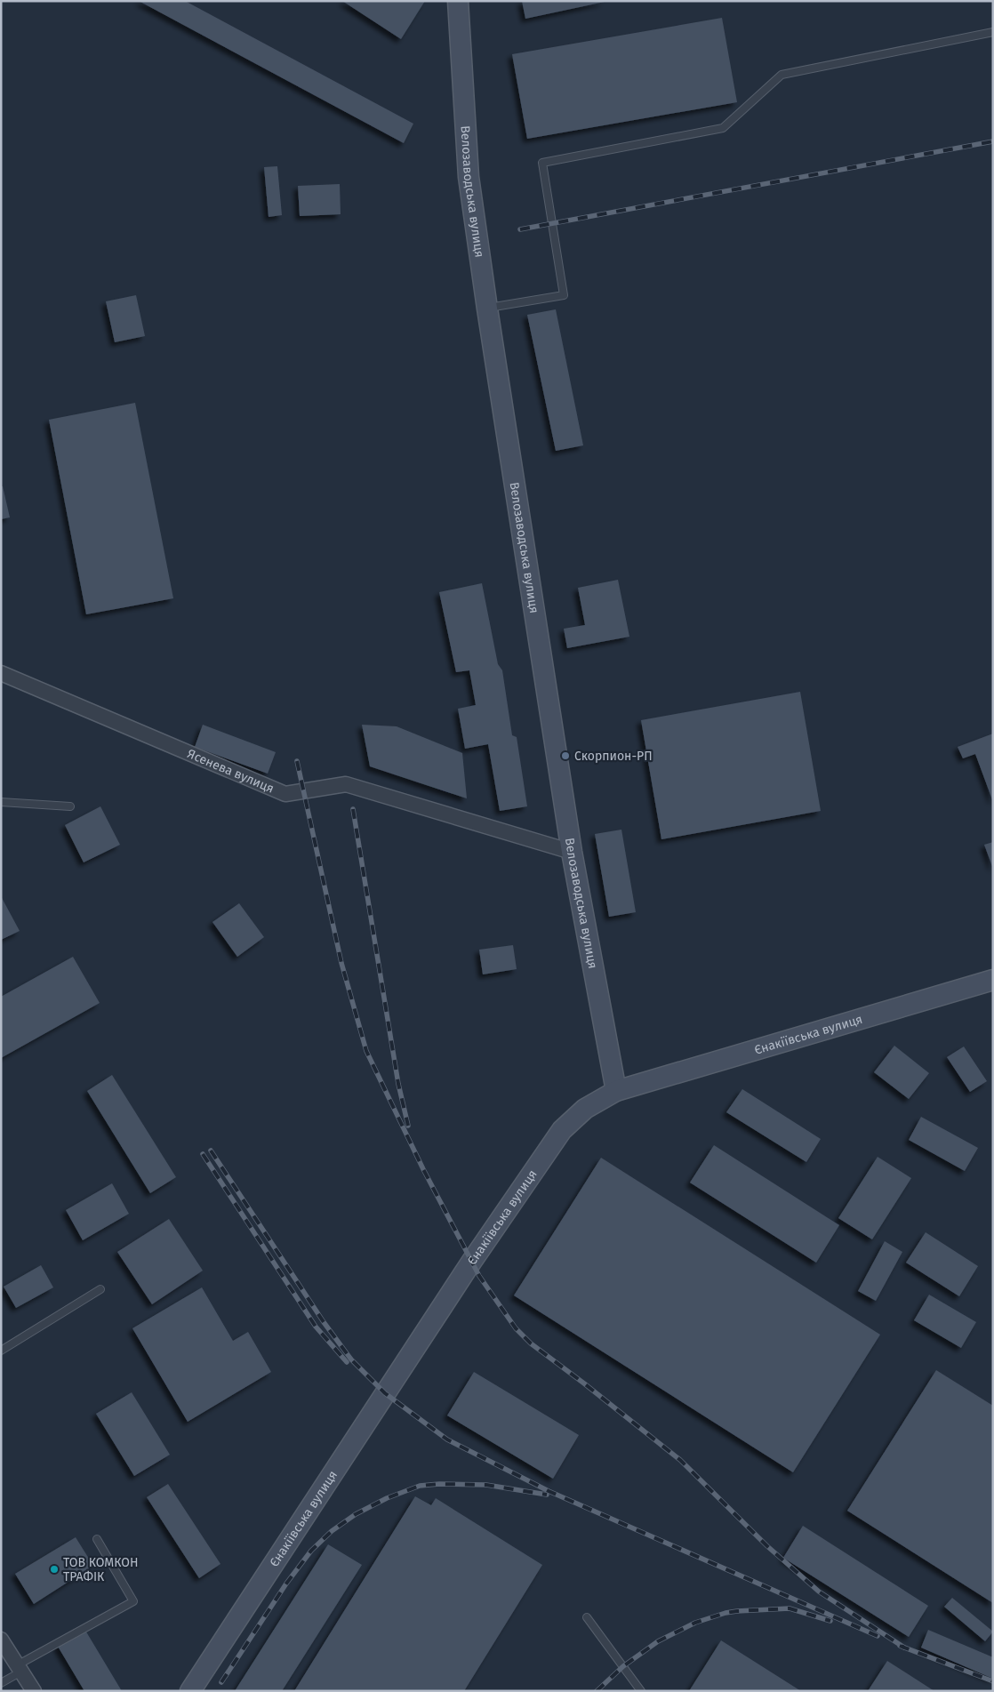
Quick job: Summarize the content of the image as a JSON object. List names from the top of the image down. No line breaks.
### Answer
{"streets":{"street":["Велозаводська вулиця","Ясенева вулиця","Єнакіївська вулиця"]},"crossings":[["Велозаводська вулиця","Ясенева вулиця"],["Велозаводська вулиця","Єнакіївська вулиця"]],"places":["Скорпион-РП","ТОВ КОМКОН ТРАФІК"]}
